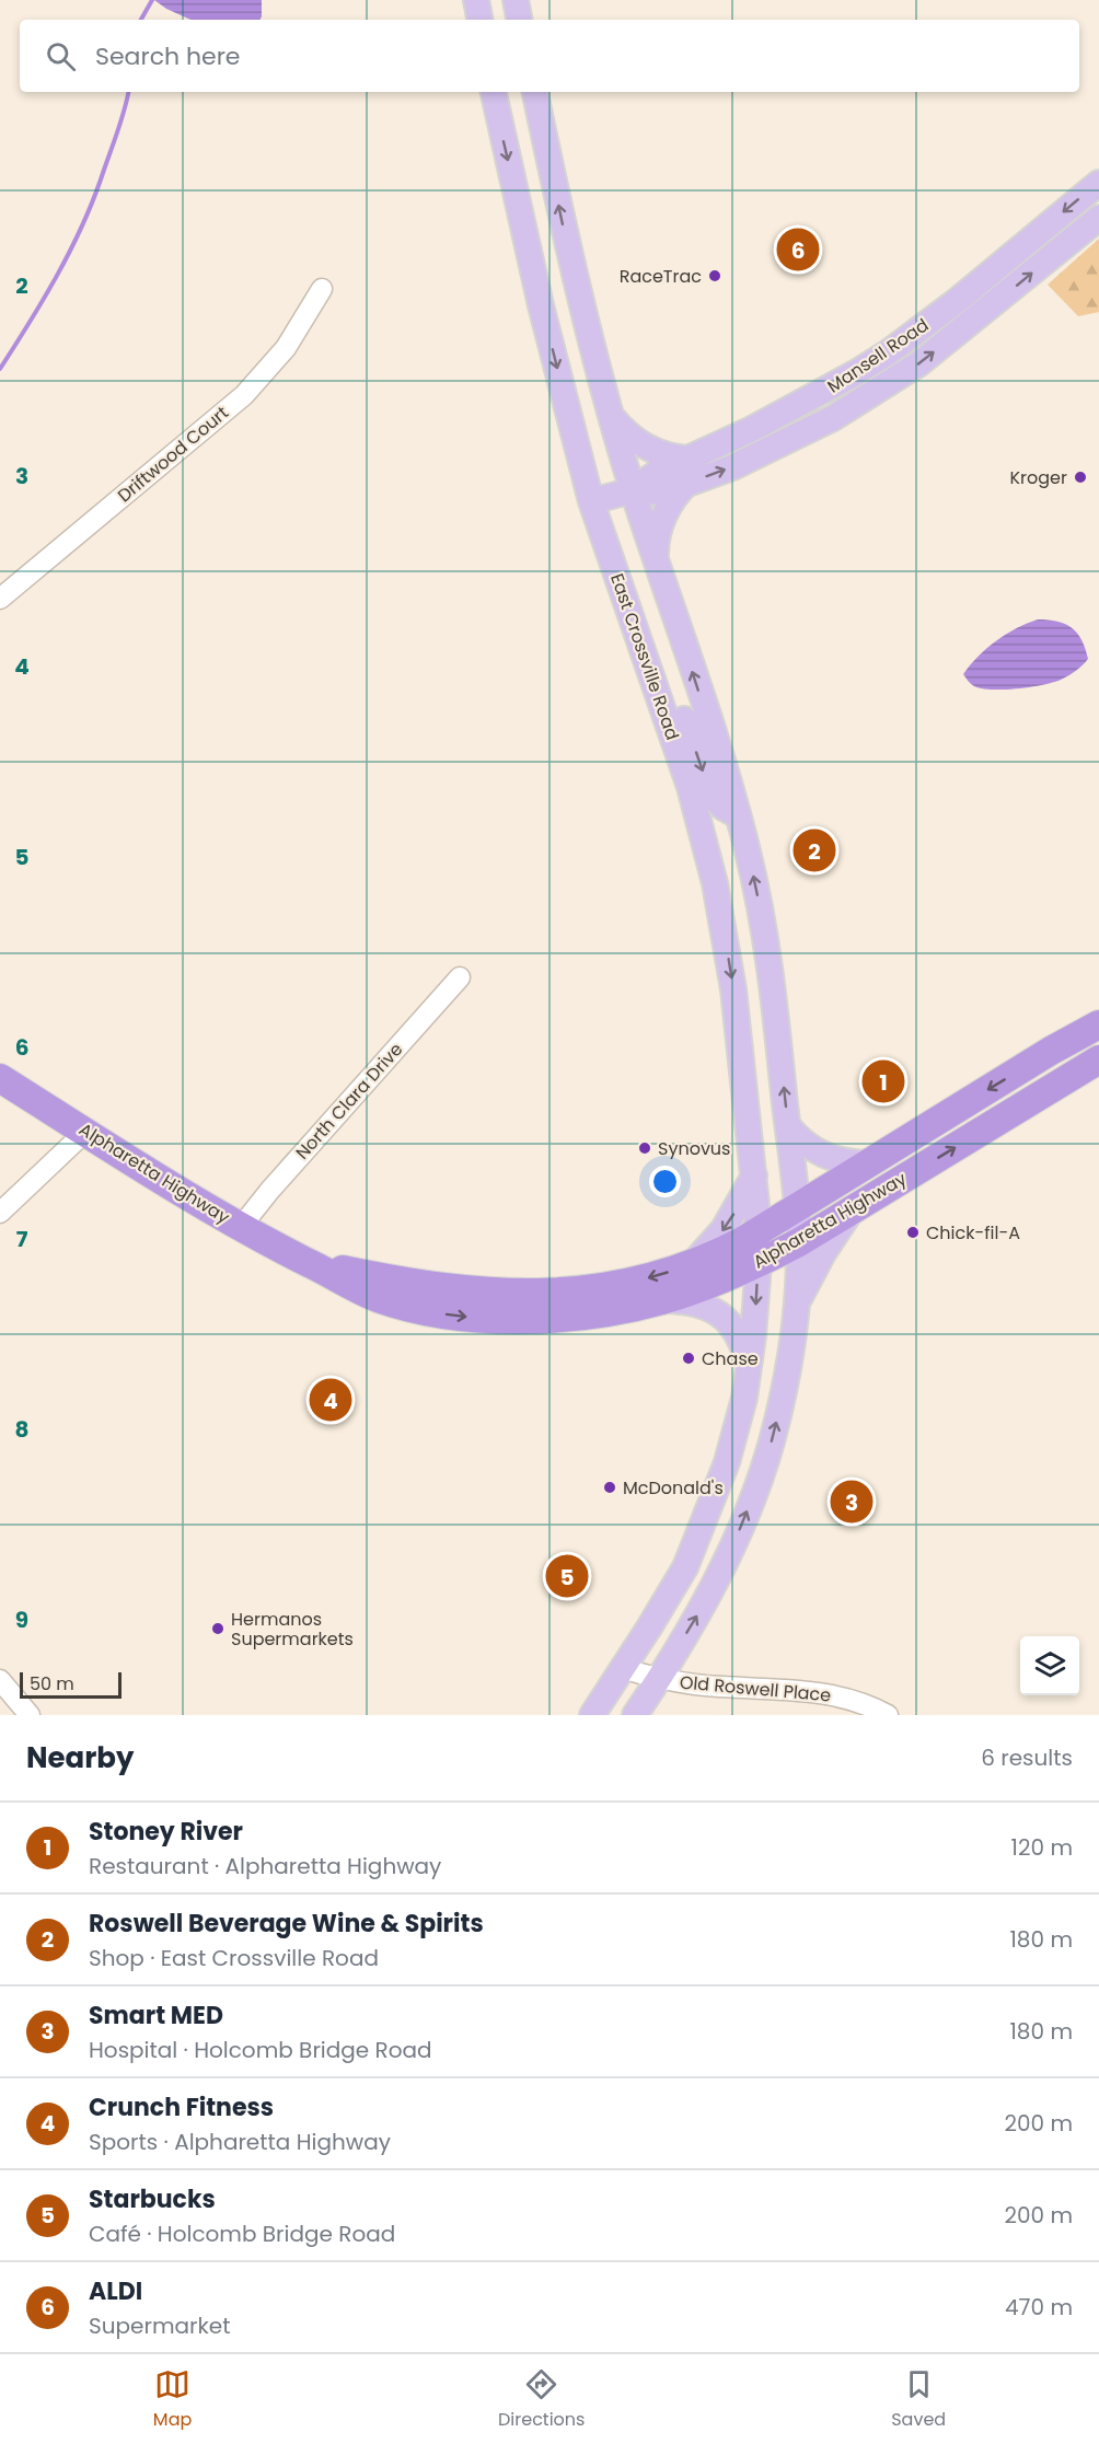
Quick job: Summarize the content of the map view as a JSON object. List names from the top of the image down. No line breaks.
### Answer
{"streets":{"highway":["Alpharetta Highway"],"main road":["Mansell Road","East Crossville Road"],"street":["Driftwood Court","North Clara Drive","Old Roswell Place"]},"crossings":[["Mansell Road","East Crossville Road"],["East Crossville Road","Alpharetta Highway"],["East Crossville Road","Old Roswell Place"],["North Clara Drive","Alpharetta Highway"]],"places":["RaceTrac","Kroger","Synovus","Chick-fil-A","Chase","McDonald's","Hermanos Supermarkets"],"scale_bar":"50 m","page":{"search":"Search here","pins":["6","2","1","4","3","5"],"scale":"50 m","heading":["Nearby","6 results"],"list":[{"mark":"1","name":"Stoney River","note":"Restaurant · Alpharetta Highway","value":"120 m"},{"mark":"2","name":"Roswell Beverage Wine & Spirits","note":"Shop · East Crossville Road","value":"180 m"},{"mark":"3","name":"Smart MED","note":"Hospital · Holcomb Bridge Road","value":"180 m"},{"mark":"4","name":"Crunch Fitness","note":"Sports · Alpharetta Highway","value":"200 m"},{"mark":"5","name":"Starbucks","note":"Café · Holcomb Bridge Road","value":"200 m"},{"mark":"6","name":"ALDI","note":"Supermarket","value":"470 m"}],"nav":["Map","Directions","Saved"]},"grid":{"rows":["2","3","4","5","6","7","8","9"]}}
